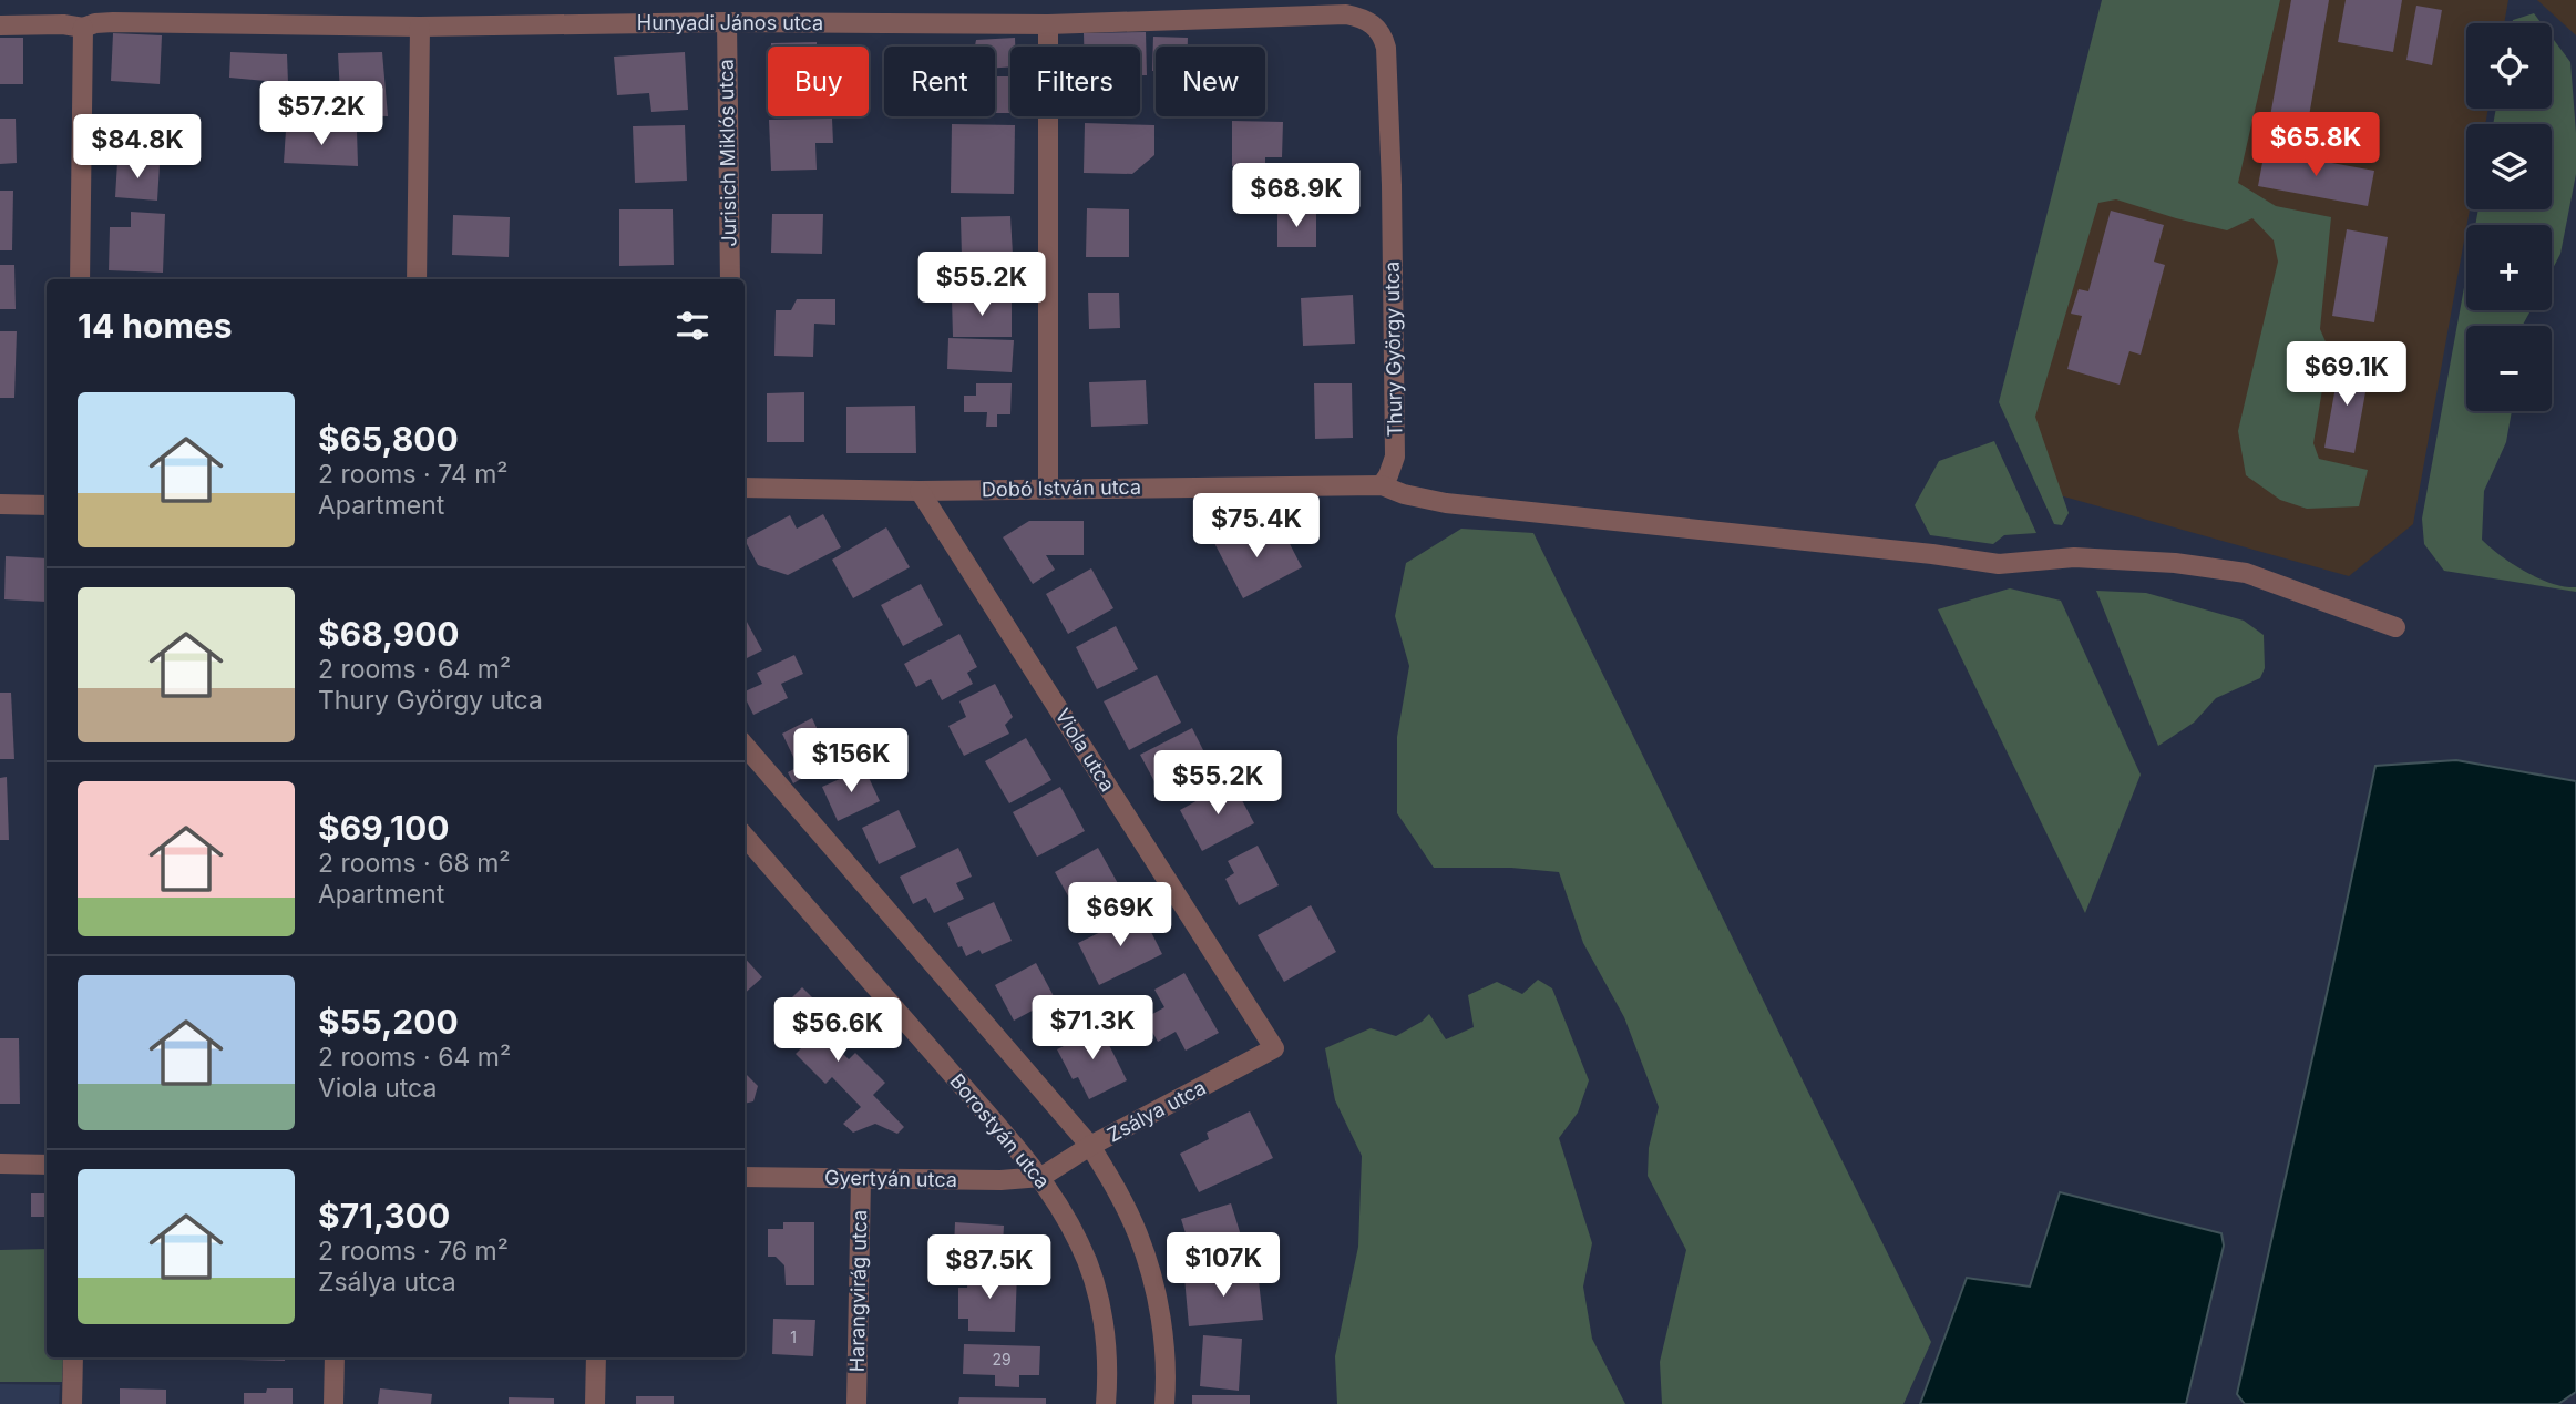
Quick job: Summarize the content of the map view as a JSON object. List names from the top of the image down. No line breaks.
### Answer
{"streets":{"street":["Hunyadi János utca","Jurisich Miklós utca","Thury György utca","Dobó István utca","Viola utca","Zsálya utca","Borostyán utca","Gyertyán utca","Harangvirág utca"]},"crossings":[["Hunyadi János utca","Jurisich Miklós utca"],["Hunyadi János utca","Thury György utca"],["Thury György utca","Dobó István utca"],["Dobó István utca","Viola utca"],["Viola utca","Zsálya utca"],["Zsálya utca","Borostyán utca"],["Zsálya utca","Gyertyán utca"],["Borostyán utca","Gyertyán utca"],["Gyertyán utca","Harangvirág utca"]],"house_numbers":["1","29"],"page":{"map_buttons":["+","−"],"chip":["Buy","Rent","Filters","New"],"price":["$57.2K","$65.8K","$84.8K","$68.9K","$55.2K","$69.1K","$75.4K","$156K","$55.2K","$69K","$71.3K","$56.6K","$107K","$87.5K"],"heading":"14 homes","list":[{"name":"$65,800","note":"2 rooms · 74 m² · Apartment"},{"name":"$68,900","note":"2 rooms · 64 m² · Thury György utca"},{"name":"$69,100","note":"2 rooms · 68 m² · Apartment"},{"name":"$55,200","note":"2 rooms · 64 m² · Viola utca"},{"name":"$71,300","note":"2 rooms · 76 m² · Zsálya utca"}]}}
